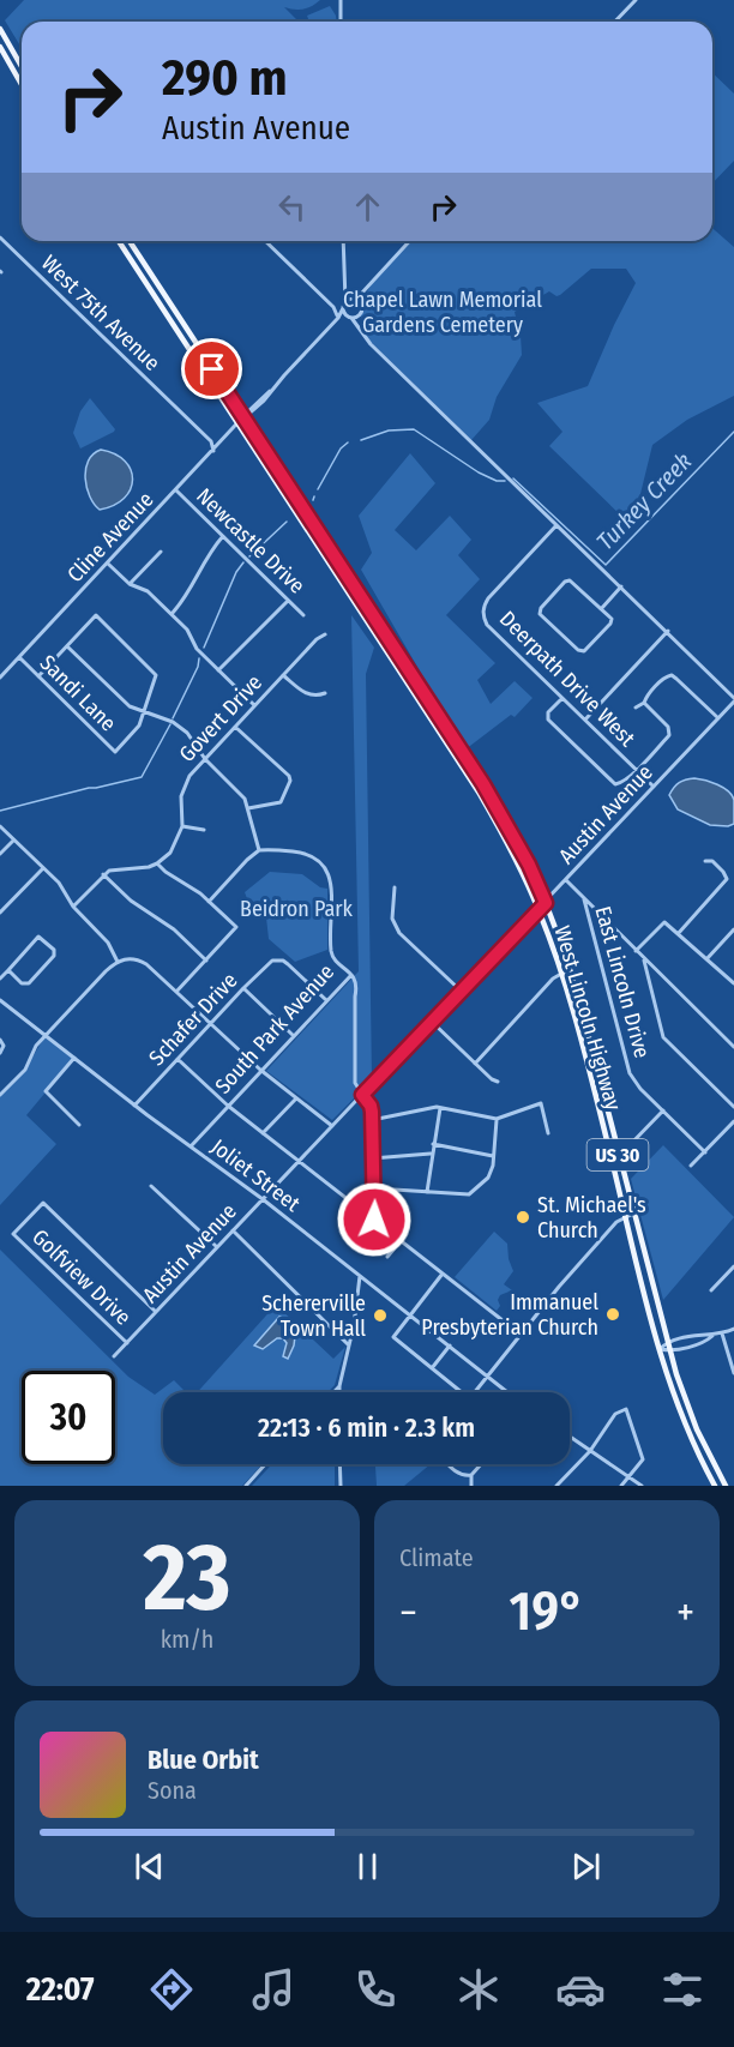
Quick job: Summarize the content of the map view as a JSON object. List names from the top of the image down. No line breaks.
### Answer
{"streets":{"main road":["West Lincoln Highway","US 30"],"street":["West 75th Avenue","Cline Avenue","Newcastle Drive","Deerpath Drive West","Sandi Lane","Govert Drive","Austin Avenue","East Lincoln Drive","Schafer Drive","South Park Avenue","Joliet Street","Golfview Drive"]},"crossings":[["Cline Avenue","Newcastle Drive"],["Cline Avenue","Sandi Lane"],["Cline Avenue","West Lincoln Highway"],["Deerpath Drive West","Austin Avenue"],["Austin Avenue","West Lincoln Highway"],["Austin Avenue","Joliet Street"],["Austin Avenue","Golfview Drive"],["Schafer Drive","South Park Avenue"],["Schafer Drive","Joliet Street"],["South Park Avenue","Joliet Street"]],"water":["Turkey Creek"],"parks":["Chapel Lawn Memorial Gardens Cemetery","Beidron Park"],"places":["St. Michael's Church","Immanuel Presbyterian Church","Schererville Town Hall"],"page":{"turn":["290 m","Austin Avenue"],"limit":"30","trip":"22:13 · 6 min · 2.3 km","tile":[["23","km/h"],"Climate"],"heat":["−","19°","+"],"song":["Blue Orbit","Sona"],"tabs":"22:07"}}
